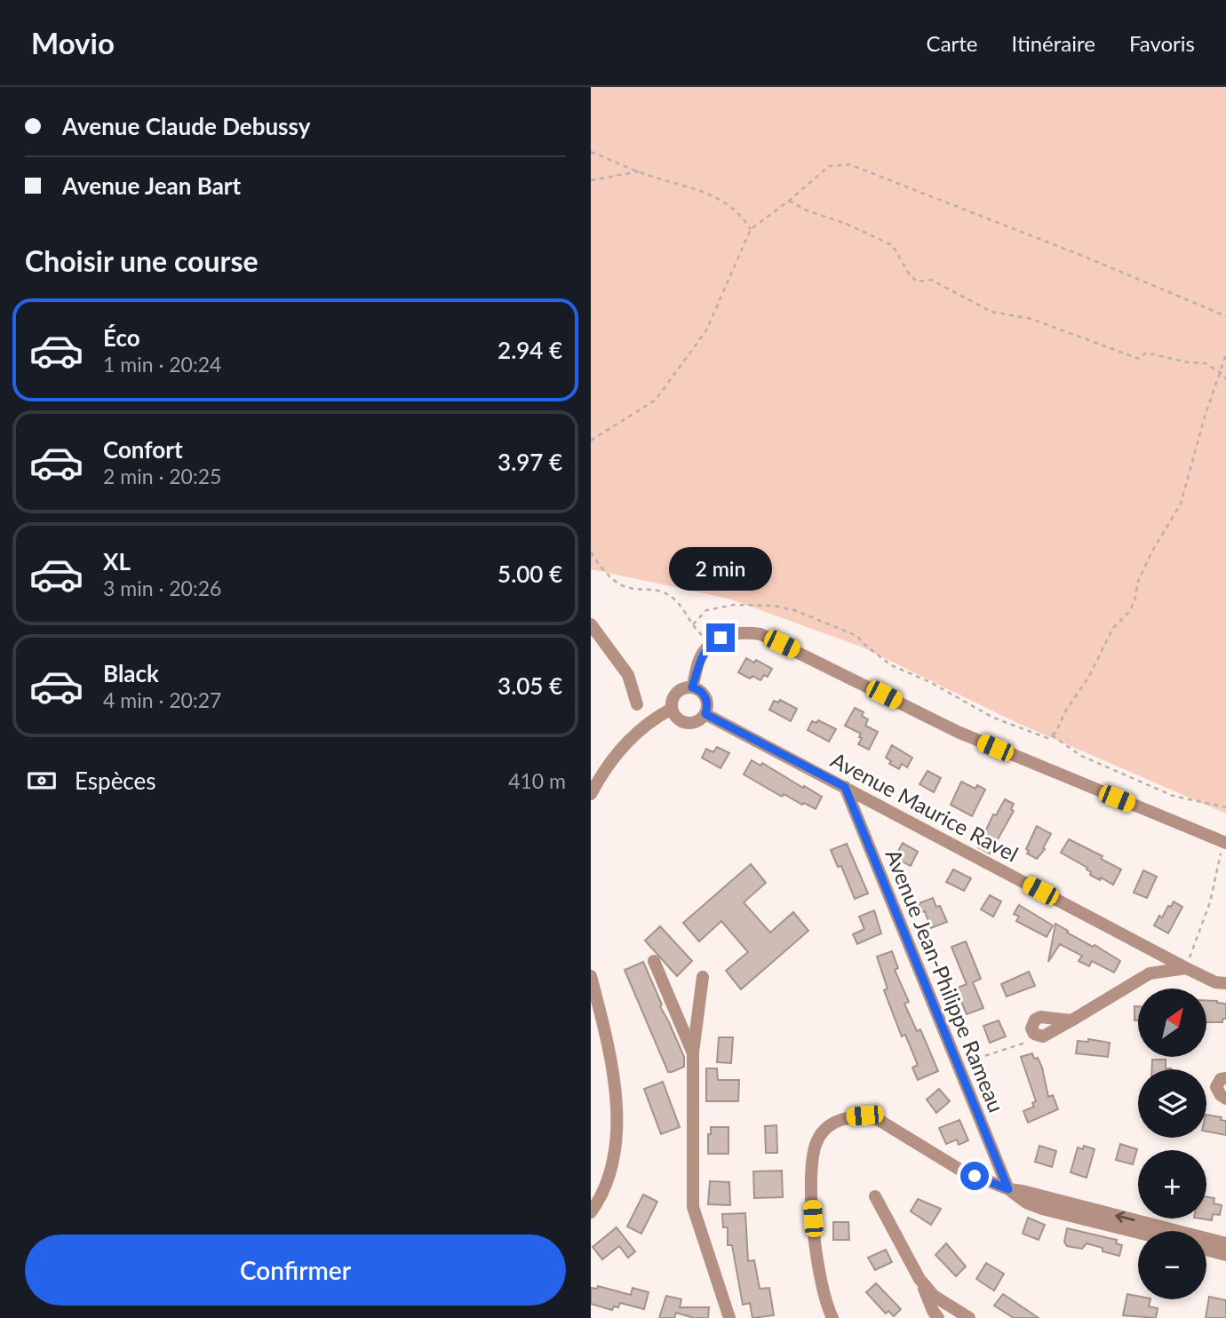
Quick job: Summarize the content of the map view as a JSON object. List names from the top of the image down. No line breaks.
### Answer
{"streets":{"street":["Avenue Maurice Ravel","Avenue Jean-Philippe Rameau"]},"crossings":[["Avenue Maurice Ravel","Avenue Jean-Philippe Rameau"]],"north":"top right","page":{"header":"Movio","nav":["Carte","Itinéraire","Favoris"],"banner":["Avenue Claude Debussy","Avenue Jean Bart"],"heading":"Choisir une course","list":[{"name":"Éco","note":"1 min · 20:24","value":"2.94 €"},{"name":"Confort","note":"2 min · 20:25","value":"3.97 €"},{"name":"XL","note":"3 min · 20:26","value":"5.00 €"},{"name":"Black","note":"4 min · 20:27","value":"3.05 €"}],"bubble":"2 min","pay":["Espèces","410 m"],"map_buttons":["+","−"],"buttons":"Confirmer"}}
